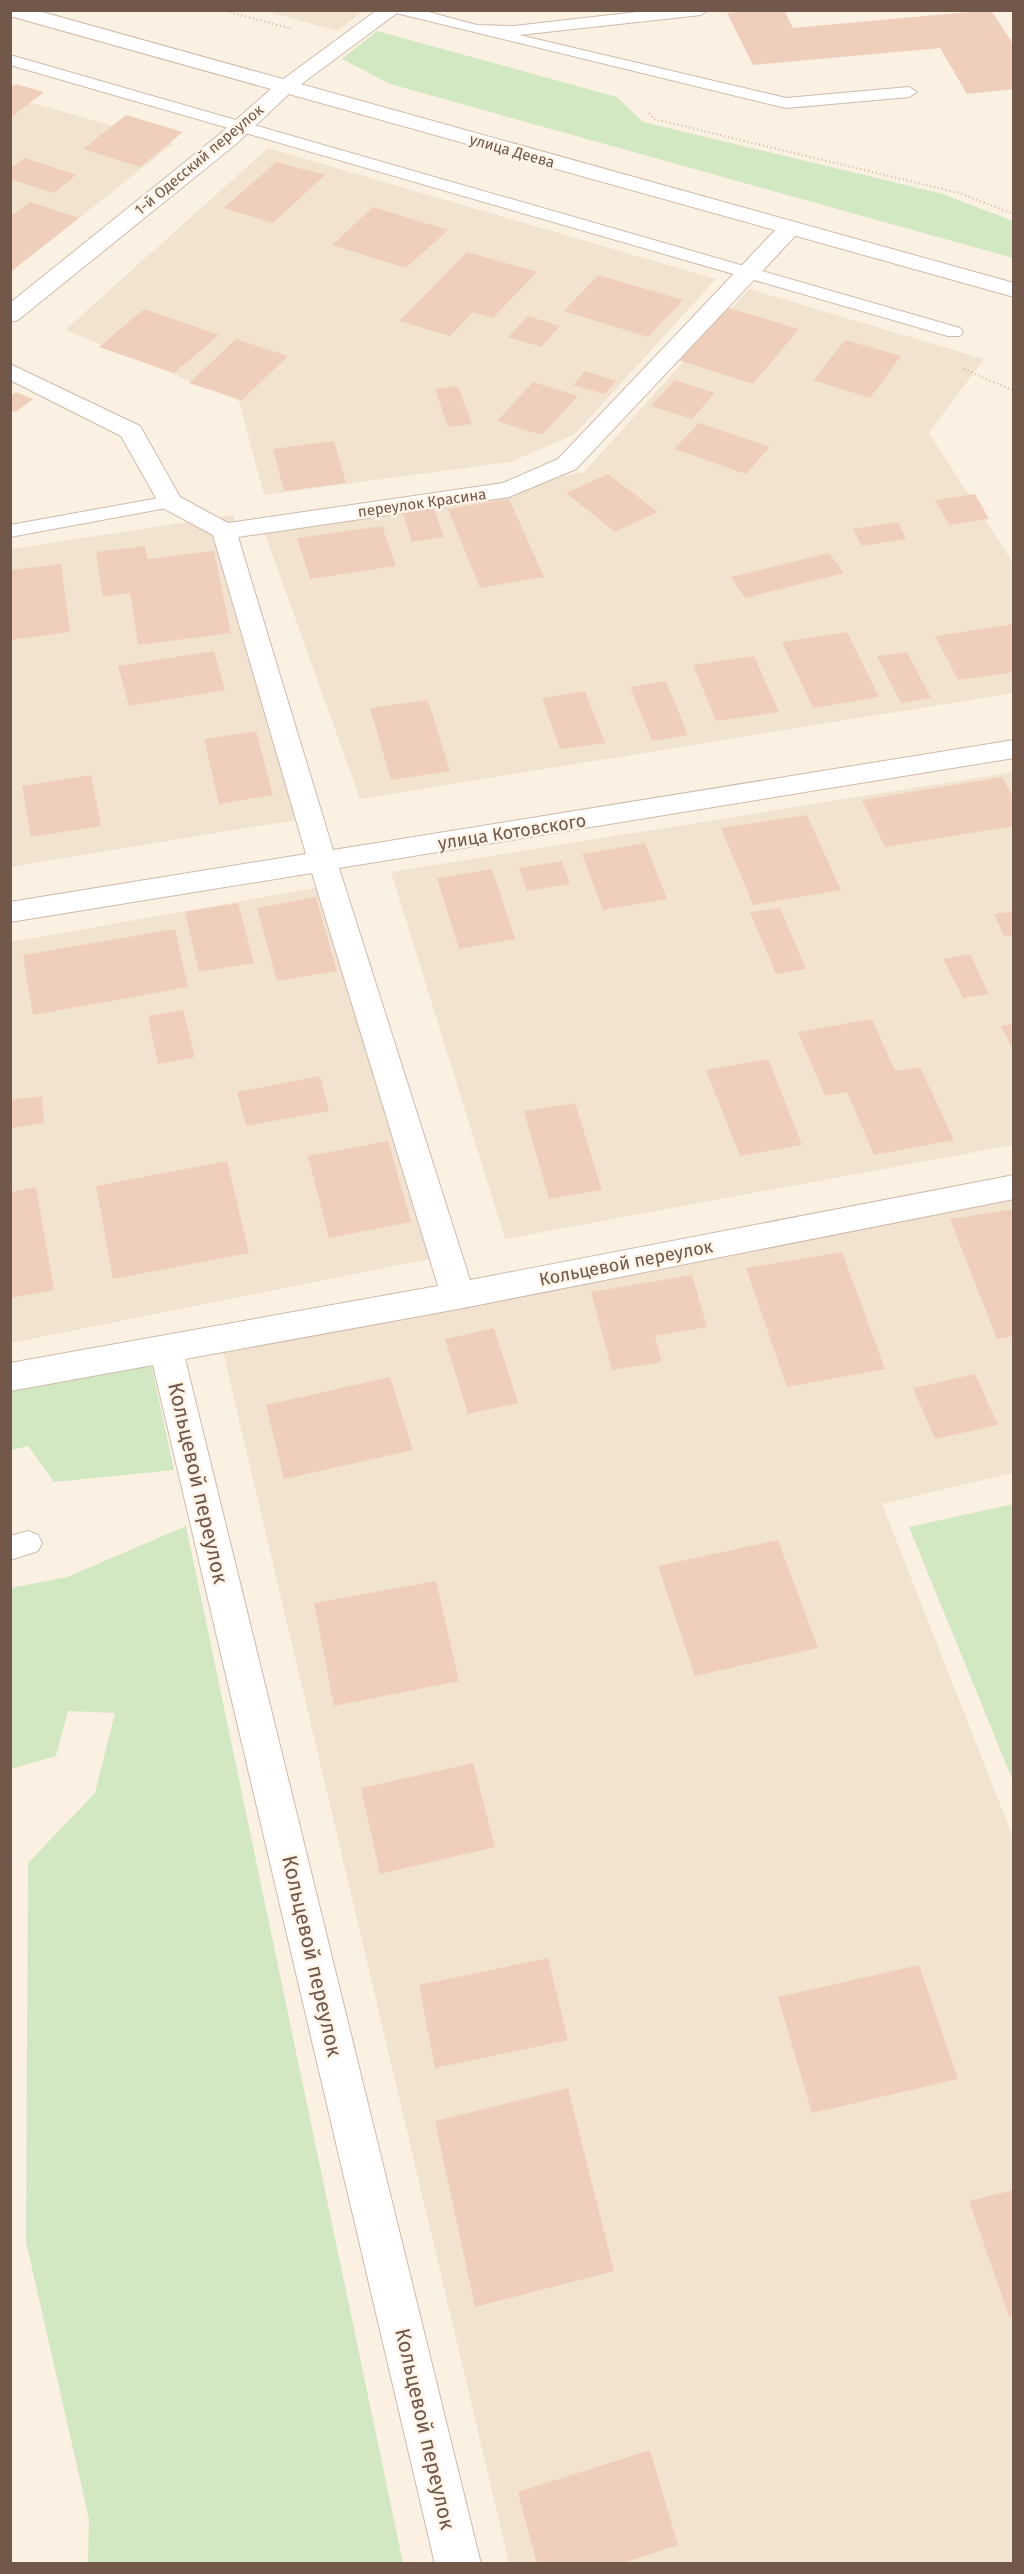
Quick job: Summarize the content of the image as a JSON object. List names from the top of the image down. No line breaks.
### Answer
{"streets":{"street":["улица Деева","1-й Одесский переулок","переулок Красина","улица Котовского","Кольцевой переулок"]},"crossings":[["улица Деева","1-й Одесский переулок"],["улица Деева","переулок Красина"]]}
